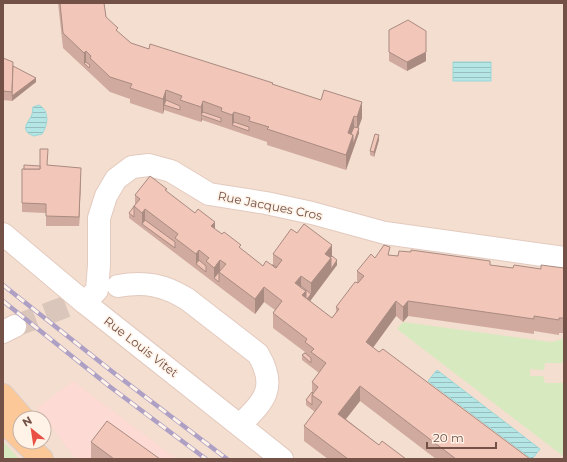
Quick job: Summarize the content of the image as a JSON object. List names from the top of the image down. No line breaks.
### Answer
{"streets":{"street":["Rue Jacques Cros","Rue Louis Vitet"]},"crossings":[["Rue Jacques Cros","Rue Louis Vitet"]],"scale_bar":"20 m","north":"top left"}
